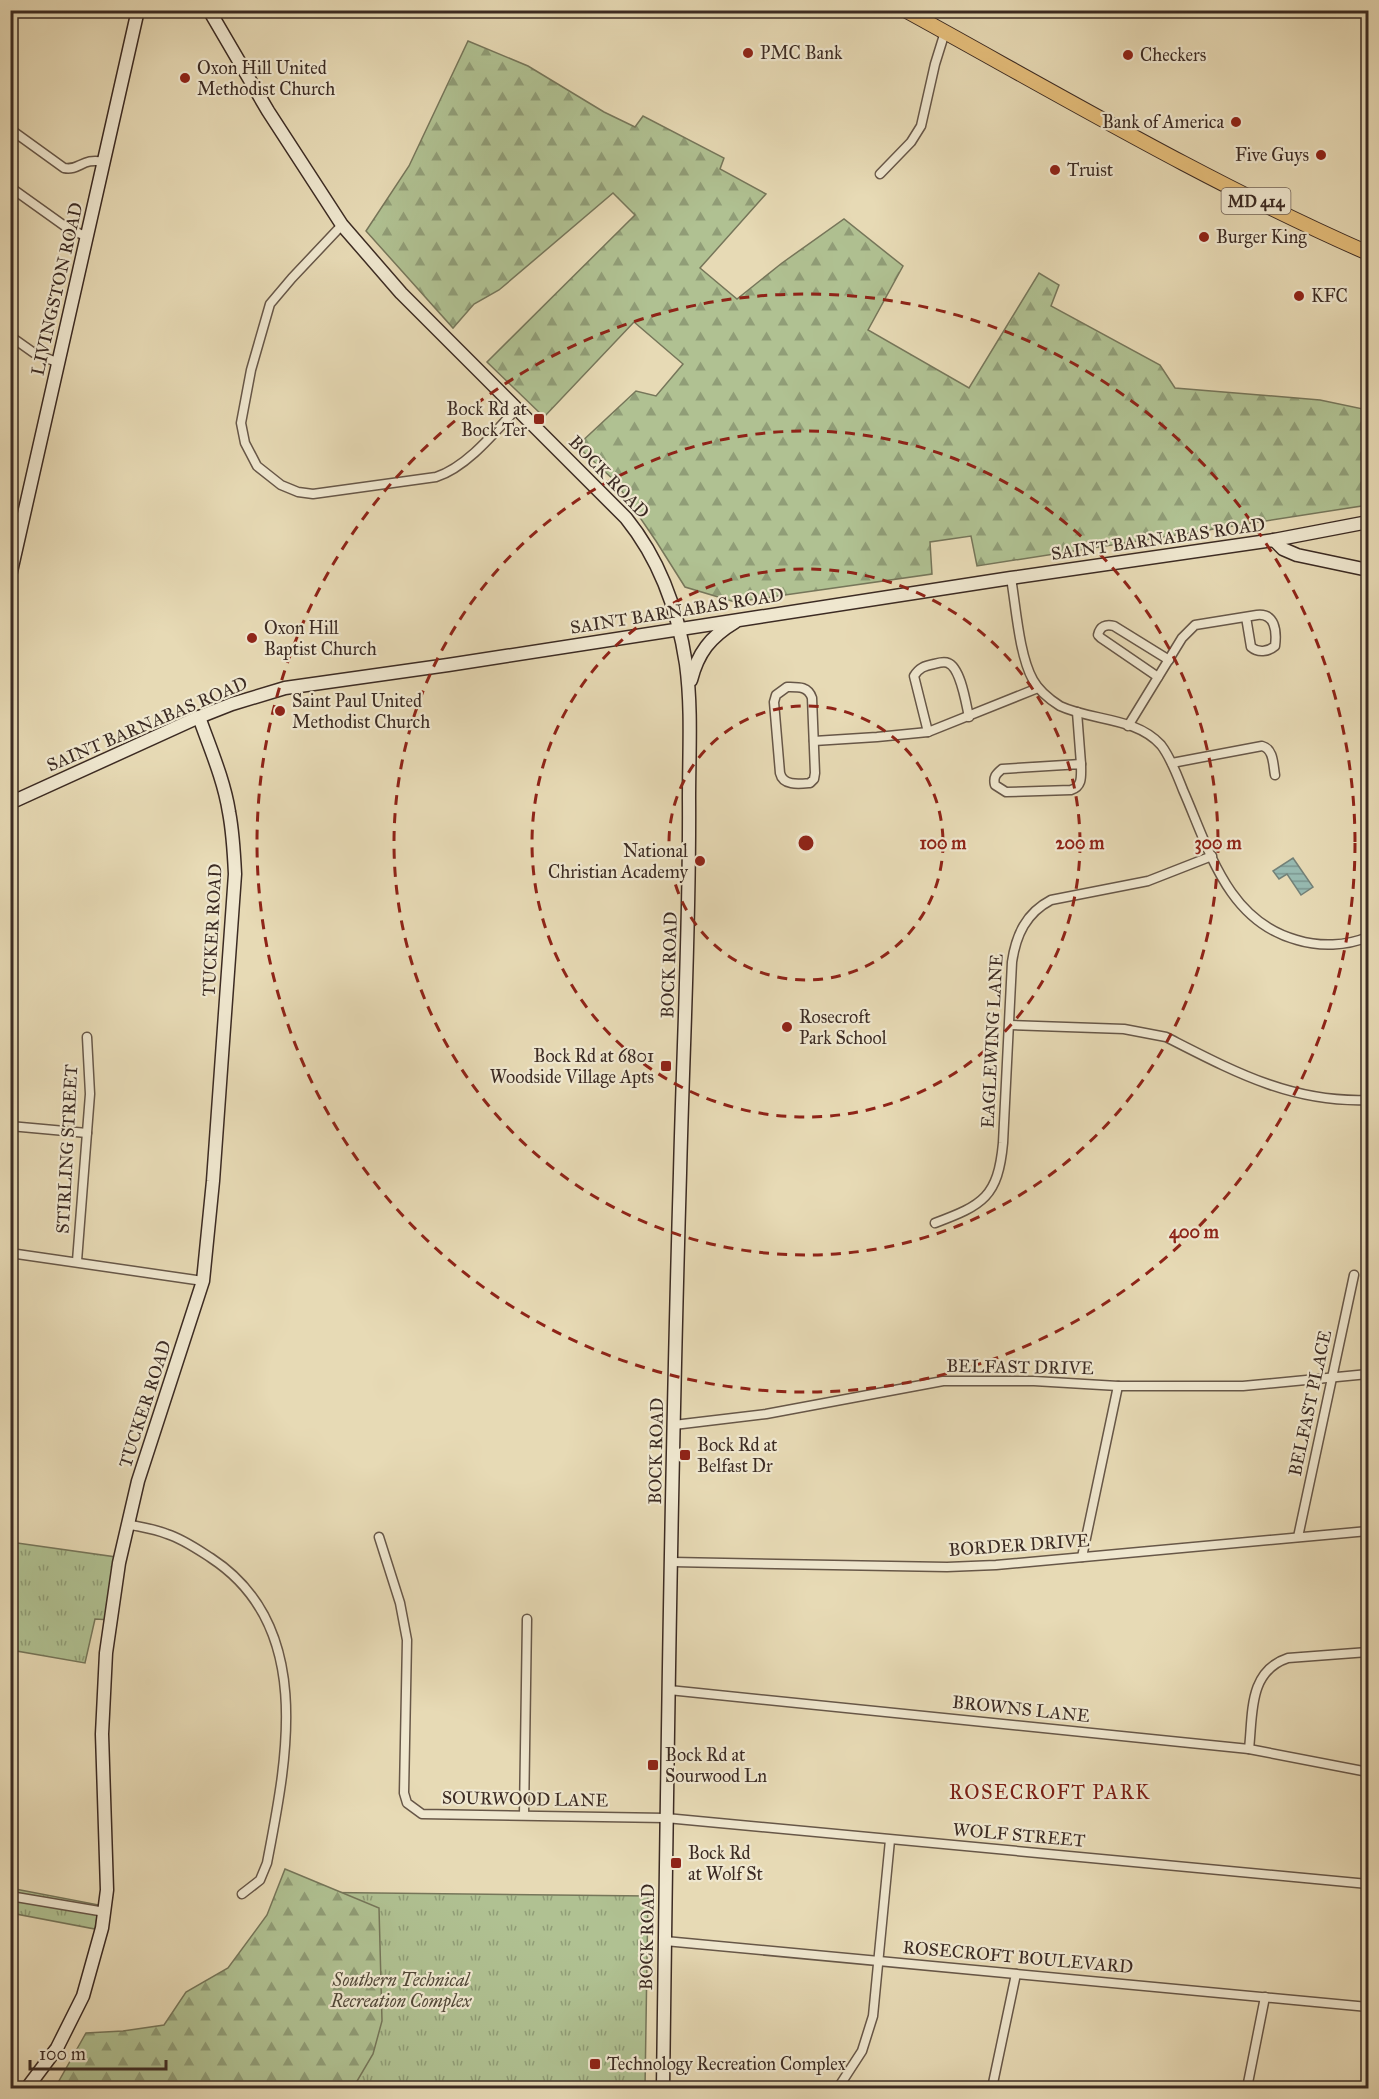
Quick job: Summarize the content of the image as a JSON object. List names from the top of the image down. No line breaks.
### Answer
{"streets":{"main road":["MD 414","LIVINGSTON ROAD","BOCK ROAD","SAINT BARNABAS ROAD","TUCKER ROAD"],"street":["EAGLEWING LANE","STIRLING STREET","BELFAST DRIVE","BELFAST PLACE","BORDER DRIVE","BROWNS LANE","SOURWOOD LANE","WOLF STREET","ROSECROFT BOULEVARD"]},"crossings":[["BOCK ROAD","SAINT BARNABAS ROAD"],["BOCK ROAD","BELFAST DRIVE"],["BOCK ROAD","BORDER DRIVE"],["BOCK ROAD","BROWNS LANE"],["BOCK ROAD","SOURWOOD LANE"],["BOCK ROAD","WOLF STREET"],["BOCK ROAD","ROSECROFT BOULEVARD"],["SAINT BARNABAS ROAD","TUCKER ROAD"],["BELFAST DRIVE","BELFAST PLACE"],["BELFAST PLACE","BORDER DRIVE"],["SOURWOOD LANE","WOLF STREET"]],"districts":["ROSECROFT PARK"],"parks":["Southern Technical Recreation Complex"],"places":{"other":["PMC Bank","Checkers","Oxon Hill United Methodist Church","Bank of America","Five Guys","Truist","Burger King","KFC","Oxon Hill Baptist Church","Saint Paul United Methodist Church","National Christian Academy","Rosecroft Park School"],"transit":["Bock Rd at Bock Ter","Bock Rd at 6801 Woodside Village Apts","Bock Rd at Belfast Dr","Bock Rd at Sourwood Ln","Bock Rd at Wolf St","Technology Recreation Complex"]},"scale_bar":"100 m","rings":["100 m","200 m","300 m","400 m"]}
